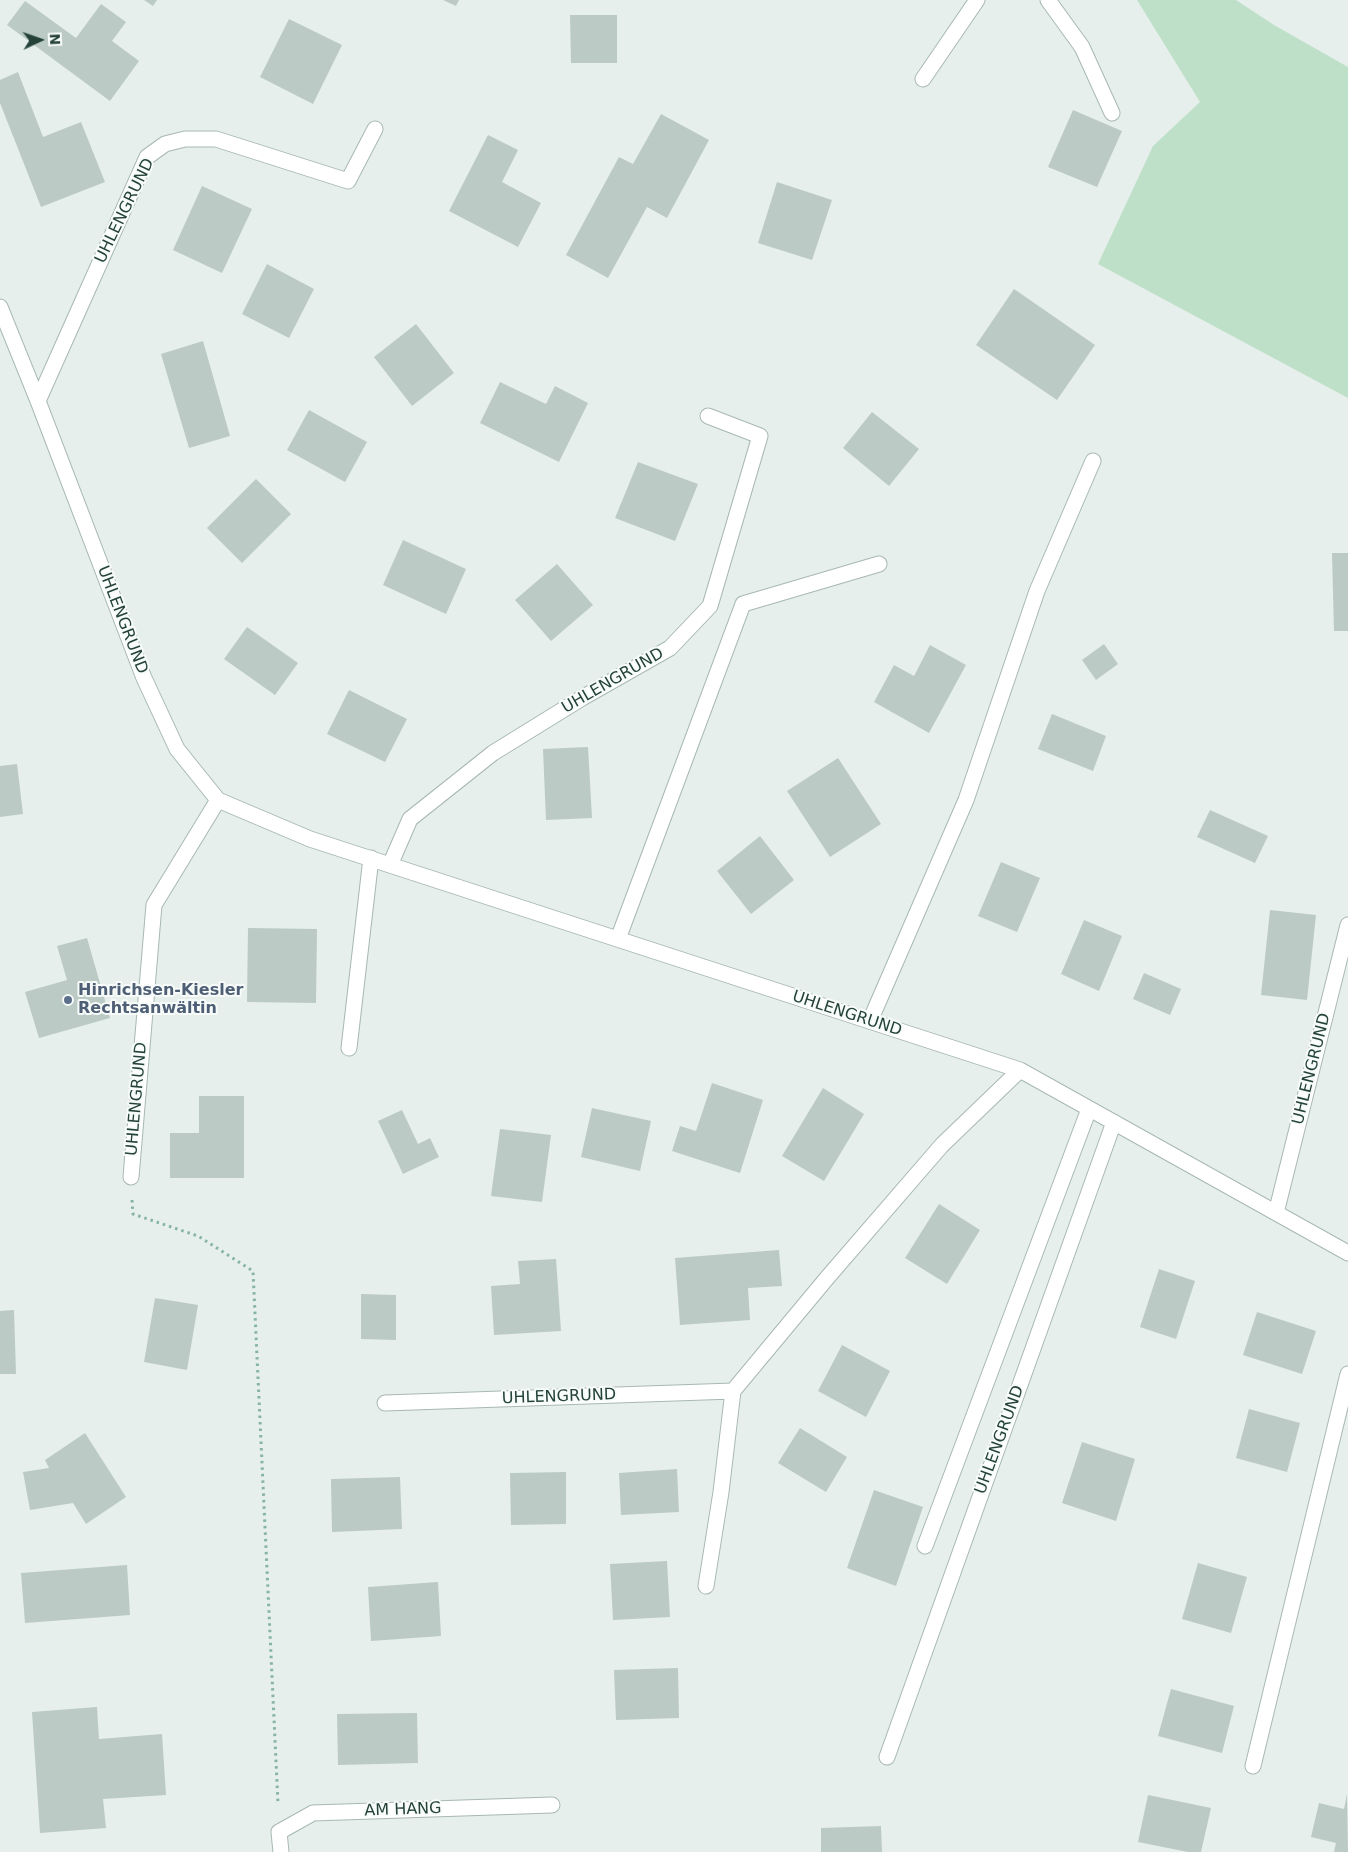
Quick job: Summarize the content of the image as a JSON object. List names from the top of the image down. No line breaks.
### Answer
{"streets":{"street":["UHLENGRUND","AM HANG"]},"places":["Hinrichsen-Kiesler Rechtsanwältin"],"north":"right"}
